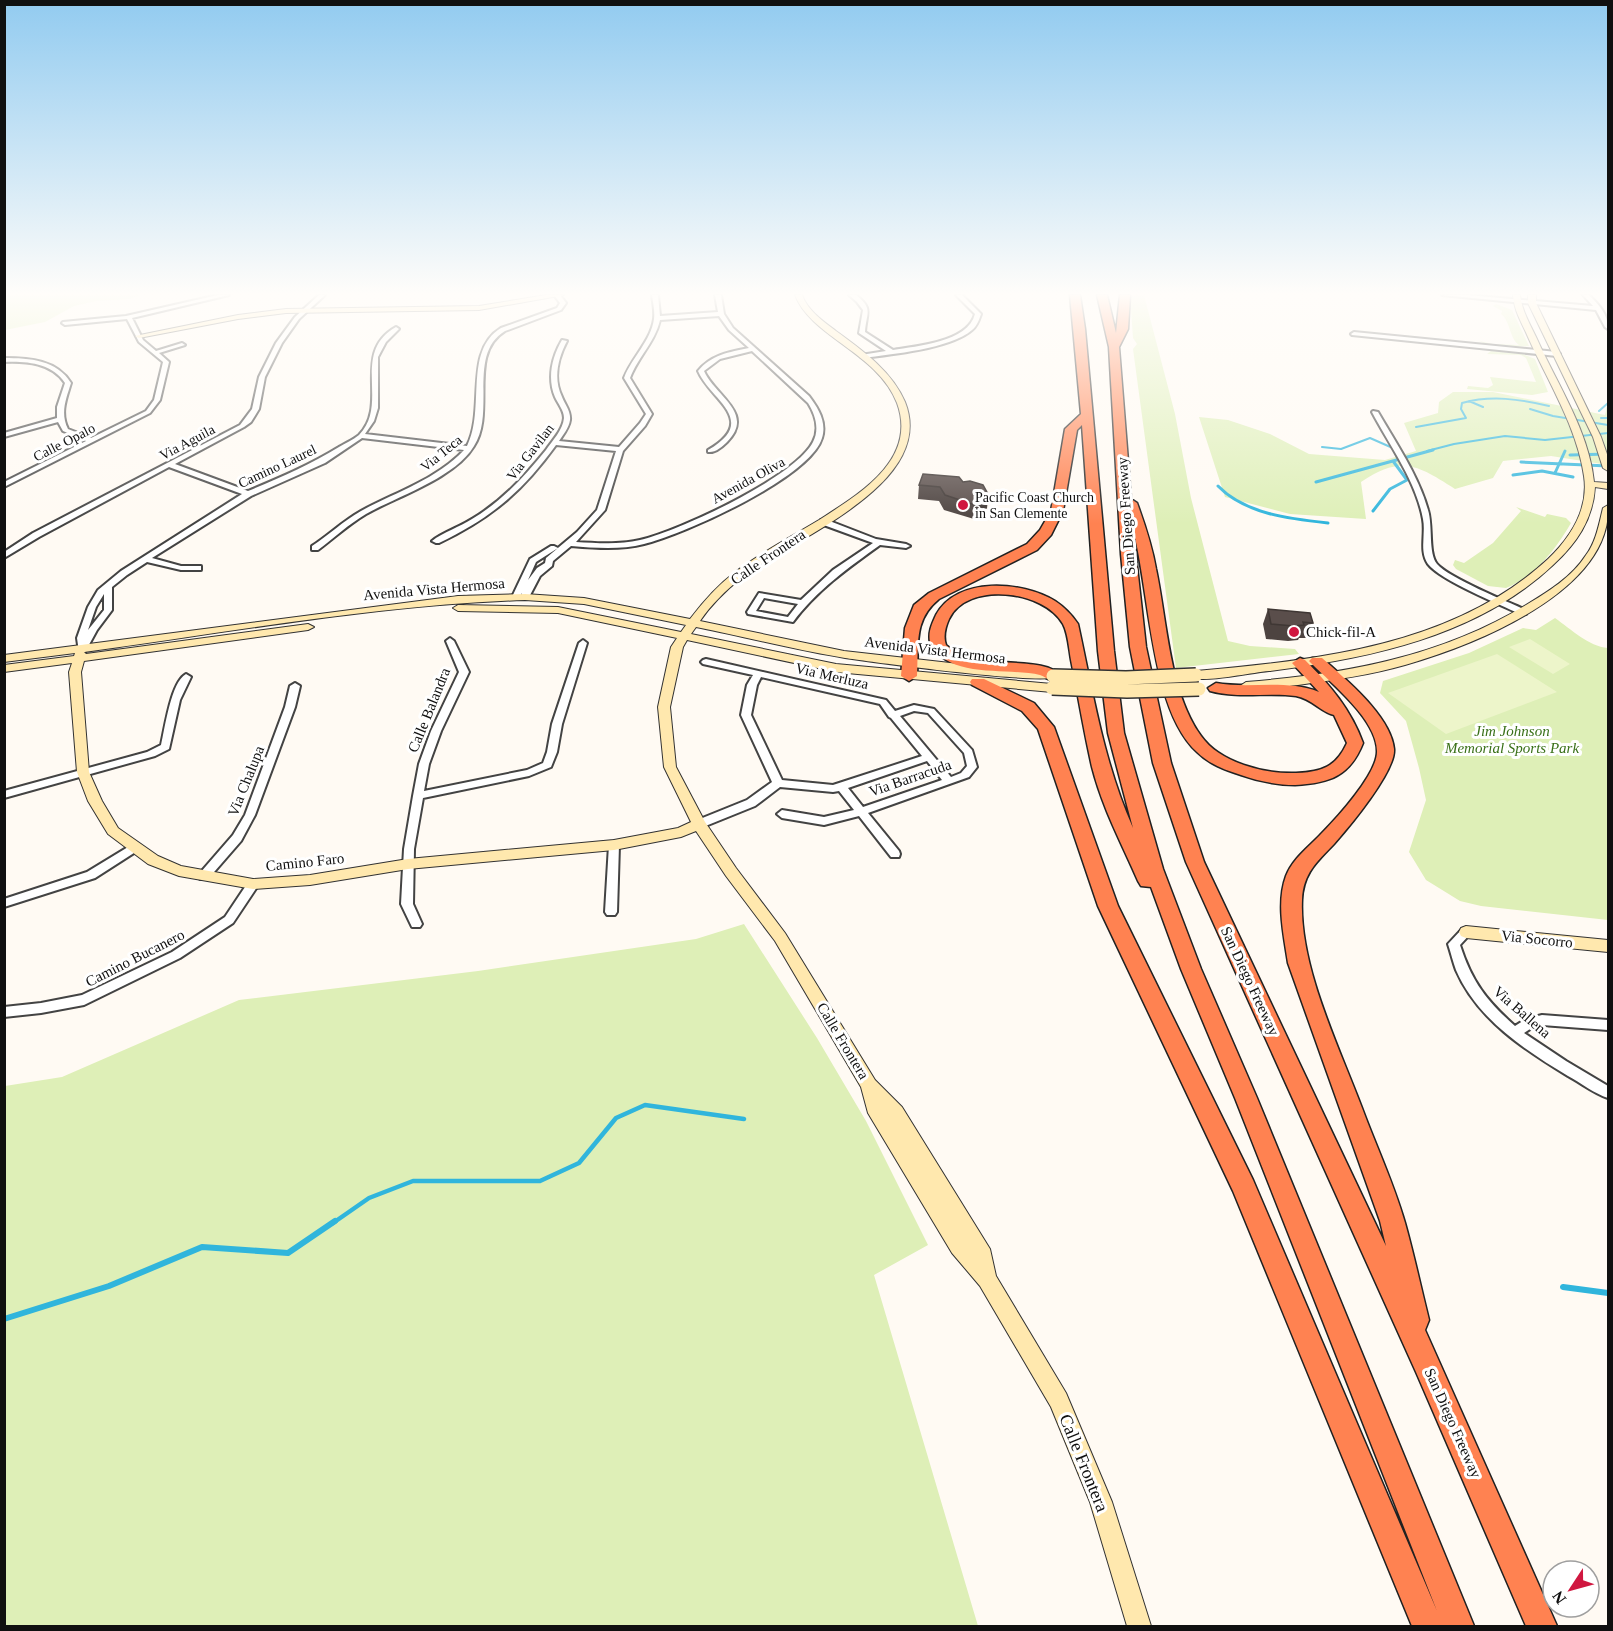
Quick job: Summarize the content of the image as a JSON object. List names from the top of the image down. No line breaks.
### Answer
{"streets":{"highway":["San Diego Freeway"],"main road":["Calle Frontera","Avenida Vista Hermosa","Camino Faro","Via Socorro"],"street":["Calle Opalo","Via Aguila","Via Gavilan","Via Teca","Camino Laurel","Avenida Oliva","Via Merluza","Calle Balandra","Via Barracuda","Via Chalupa","Camino Bucanero","Via Ballena"]},"crossings":[["Camino Laurel","Avenida Vista Hermosa"],["Camino Laurel","Camino Faro"],["Calle Frontera","Avenida Vista Hermosa"],["Calle Frontera","Camino Faro"],["Avenida Vista Hermosa","Camino Faro"],["Via Merluza","Via Barracuda"],["Calle Balandra","Camino Faro"],["Via Chalupa","Camino Faro"],["Camino Faro","Camino Bucanero"],["Via Socorro","Via Ballena"]],"parks":["Jim Johnson Memorial Sports Park"],"places":["Pacific Coast Church in San Clemente","Chick-fil-A"],"north":"bottom left"}
